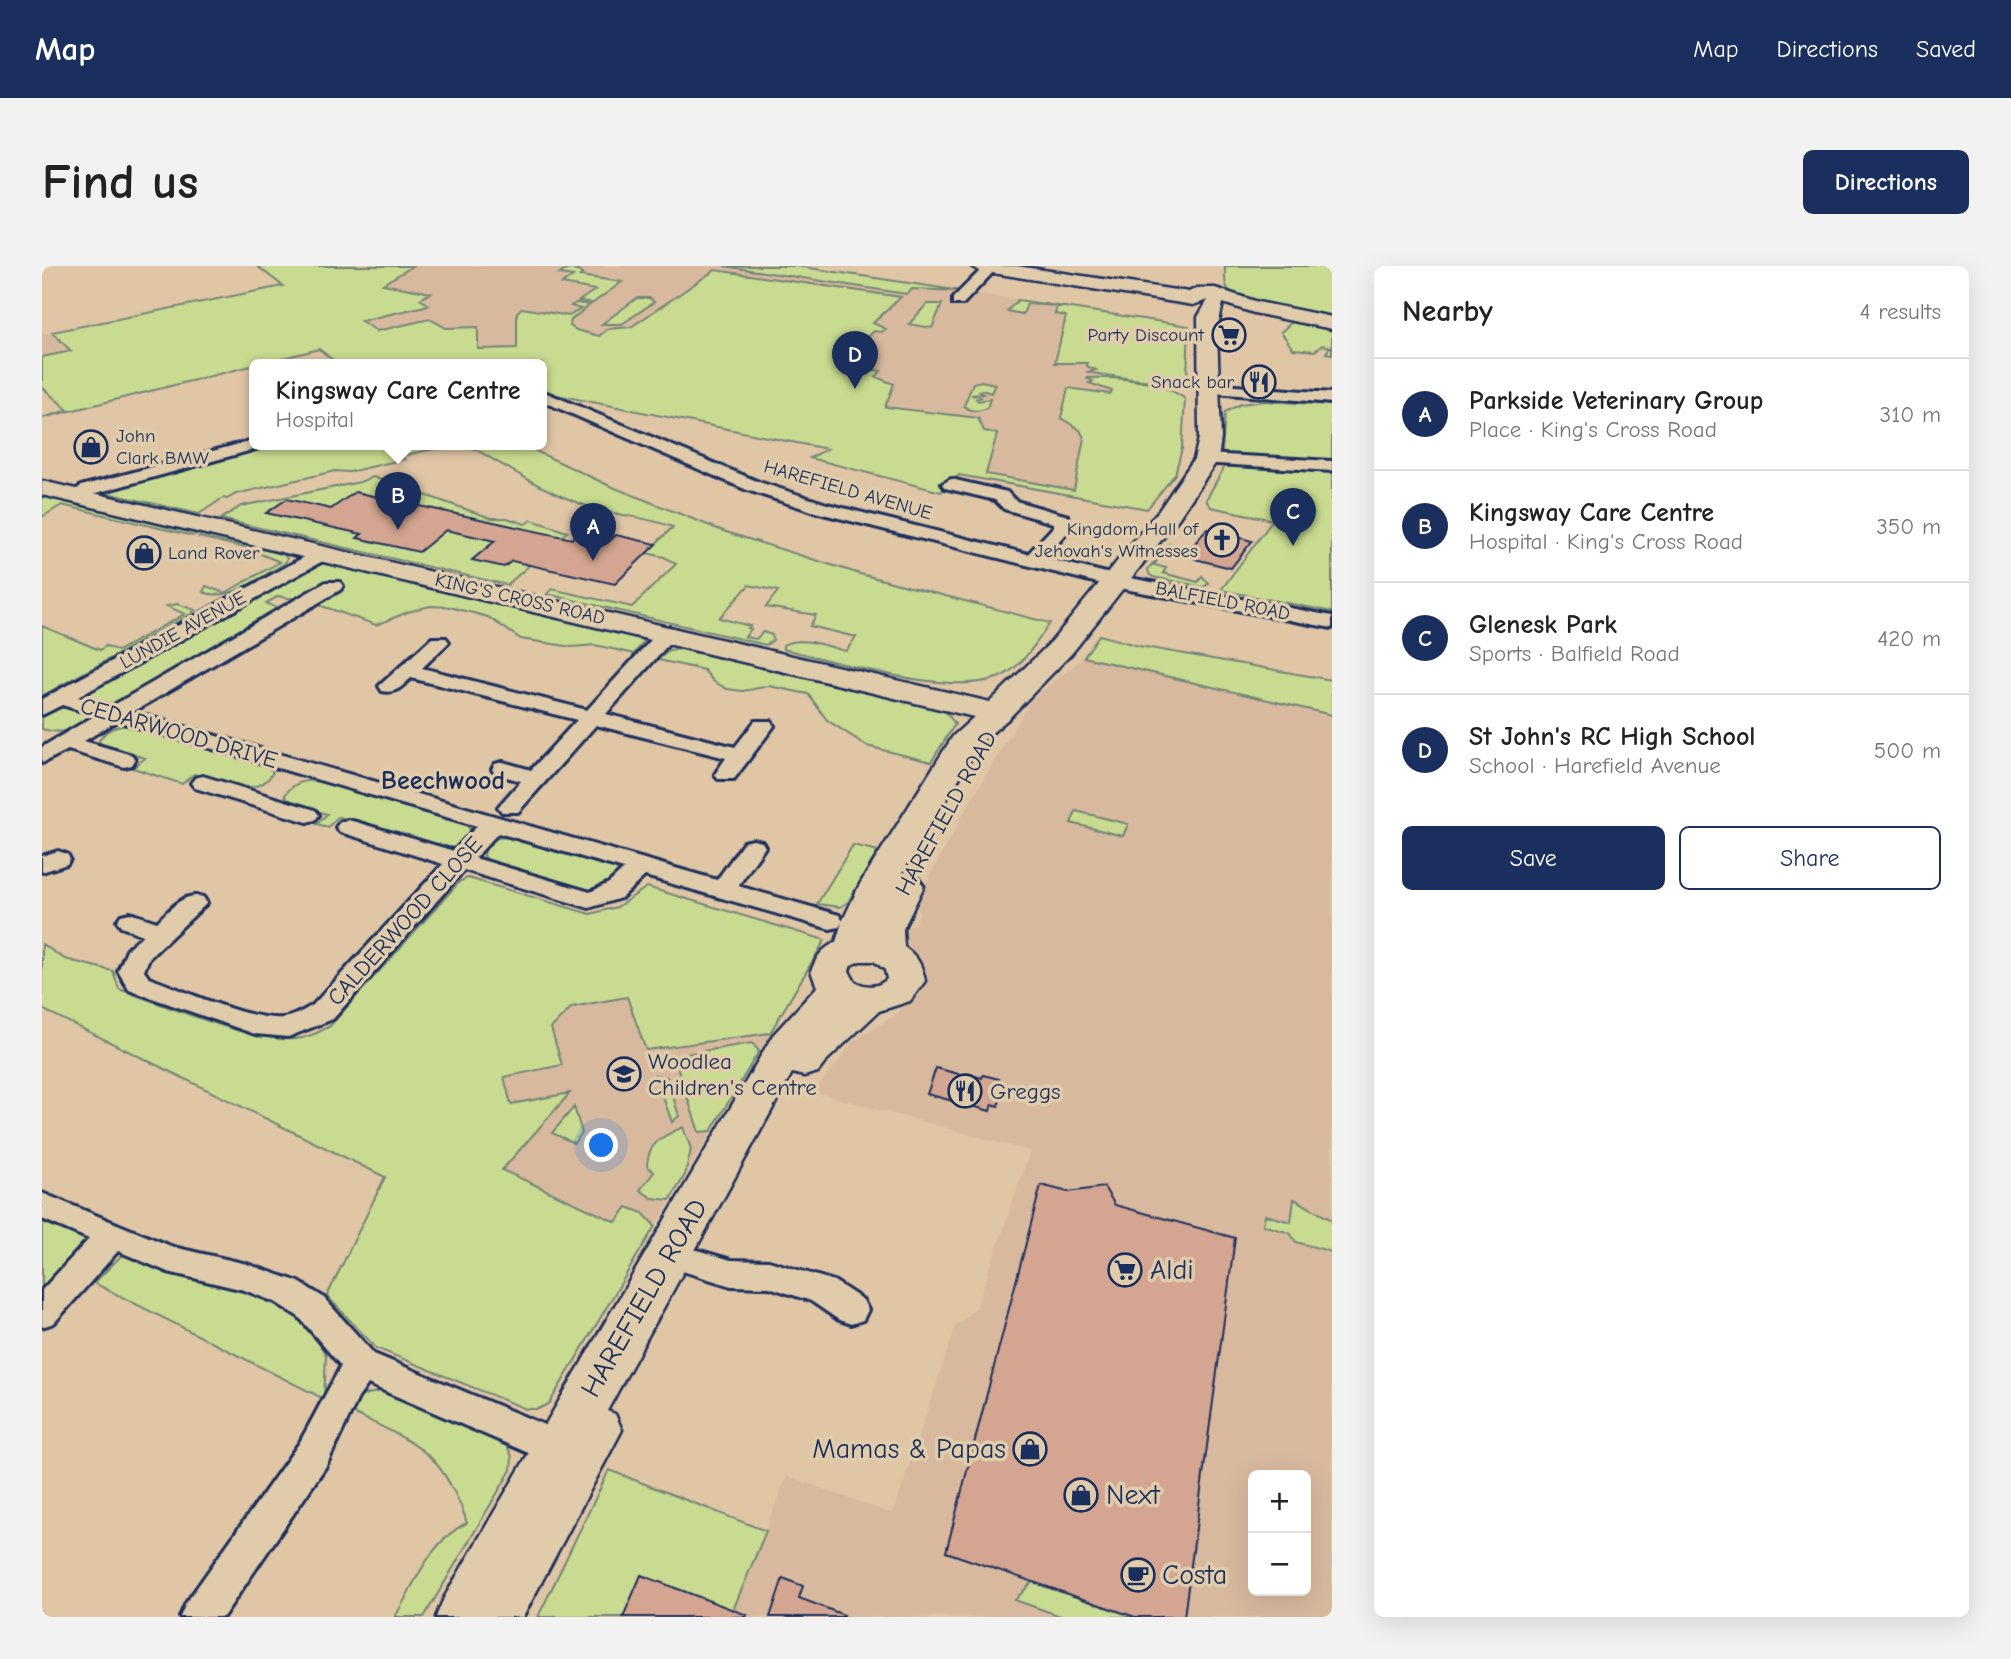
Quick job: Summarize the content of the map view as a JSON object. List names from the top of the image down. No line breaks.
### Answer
{"streets":{"street":["HAREFIELD AVENUE","KING'S CROSS ROAD","BALFIELD ROAD","LUNDIE AVENUE","CEDARWOOD DRIVE","HAREFIELD ROAD","CALDERWOOD CLOSE"]},"crossings":[["HAREFIELD AVENUE","BALFIELD ROAD"],["HAREFIELD AVENUE","HAREFIELD ROAD"],["KING'S CROSS ROAD","LUNDIE AVENUE"],["KING'S CROSS ROAD","HAREFIELD ROAD"],["KING'S CROSS ROAD","CALDERWOOD CLOSE"],["BALFIELD ROAD","HAREFIELD ROAD"],["LUNDIE AVENUE","CEDARWOOD DRIVE"],["CEDARWOOD DRIVE","CALDERWOOD CLOSE"]],"districts":["Beechwood"],"places":{"supermarket":["Party Discount","Aldi"],"restaurant":["Snack bar","Greggs"],"shop":["John Clark BMW","Land Rover","Mamas & Papas","Next"],"church":["Kingdom Hall of Jehovah's Witnesses"],"school or university":["Woodlea Children's Centre"],"cafe":["Costa"]},"page":{"header":"Map","nav":["Map","Directions","Saved"],"buttons":["Directions",["Save","Share"]],"title":"Find us","heading":["Nearby","4 results"],"pins":["D","B","C","A"],"list":[{"mark":"A","name":"Parkside Veterinary Group","note":"Place · King's Cross Road","value":"310 m"},{"mark":"B","name":"Kingsway Care Centre","note":"Hospital · King's Cross Road","value":"350 m"},{"mark":"C","name":"Glenesk Park","note":"Sports · Balfield Road","value":"420 m"},{"mark":"D","name":"St John's RC High School","note":"School · Harefield Avenue","value":"500 m"}],"popup":["Kingsway Care Centre","Hospital"],"map_buttons":["+","−"]}}
